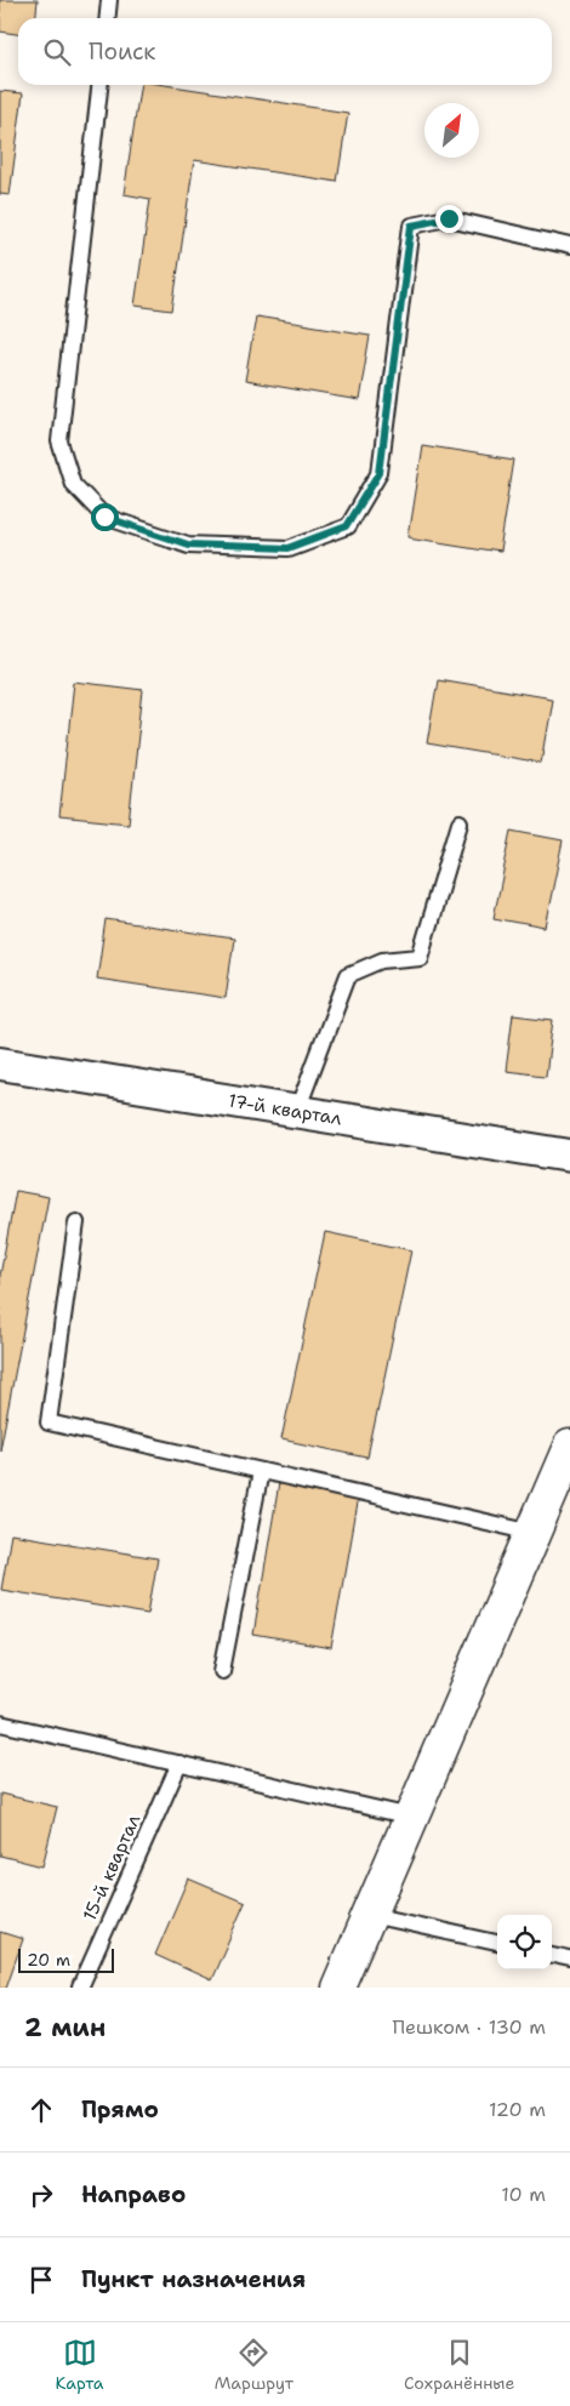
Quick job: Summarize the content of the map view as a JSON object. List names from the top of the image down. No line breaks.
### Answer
{"streets":{"street":["17-й квартал"],"lane":["15-й квартал"]},"scale_bar":"20 m","north":"top right","page":{"search":"Поиск","scale":"20 m","heading":["2 мин","Пешком · 130 m"],"list":[["Прямо","120 m"],["Направо","10 m"],"Пункт назначения"],"nav":["Карта","Маршрут","Сохранённые"]}}
